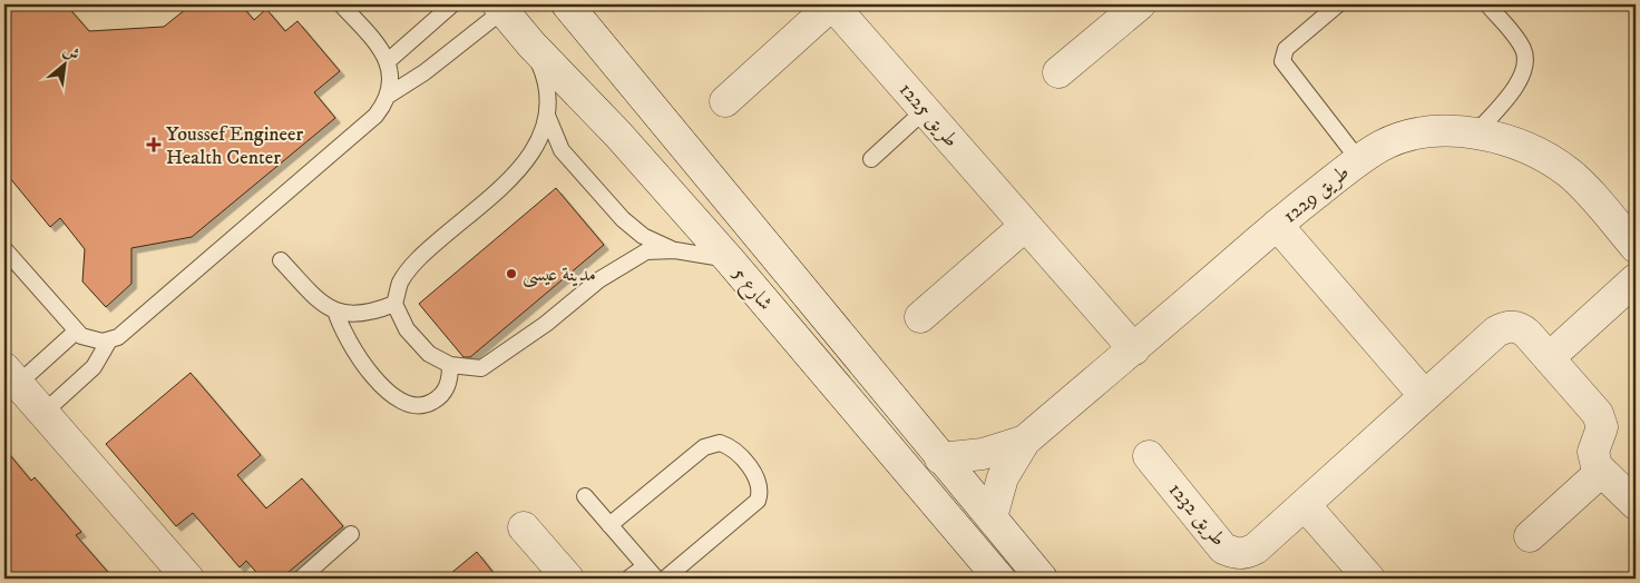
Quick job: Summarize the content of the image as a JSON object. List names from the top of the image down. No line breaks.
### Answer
{"streets":{"street":["طريق 1225","طريق 1229","شارع 5","طريق 1232"]},"crossings":[["طريق 1225","طريق 1229"],["طريق 1229","شارع 5"]],"places":{"health":["Youssef Engineer Health Center"],"other":["مدينة عيسى"]},"north":"top right"}
